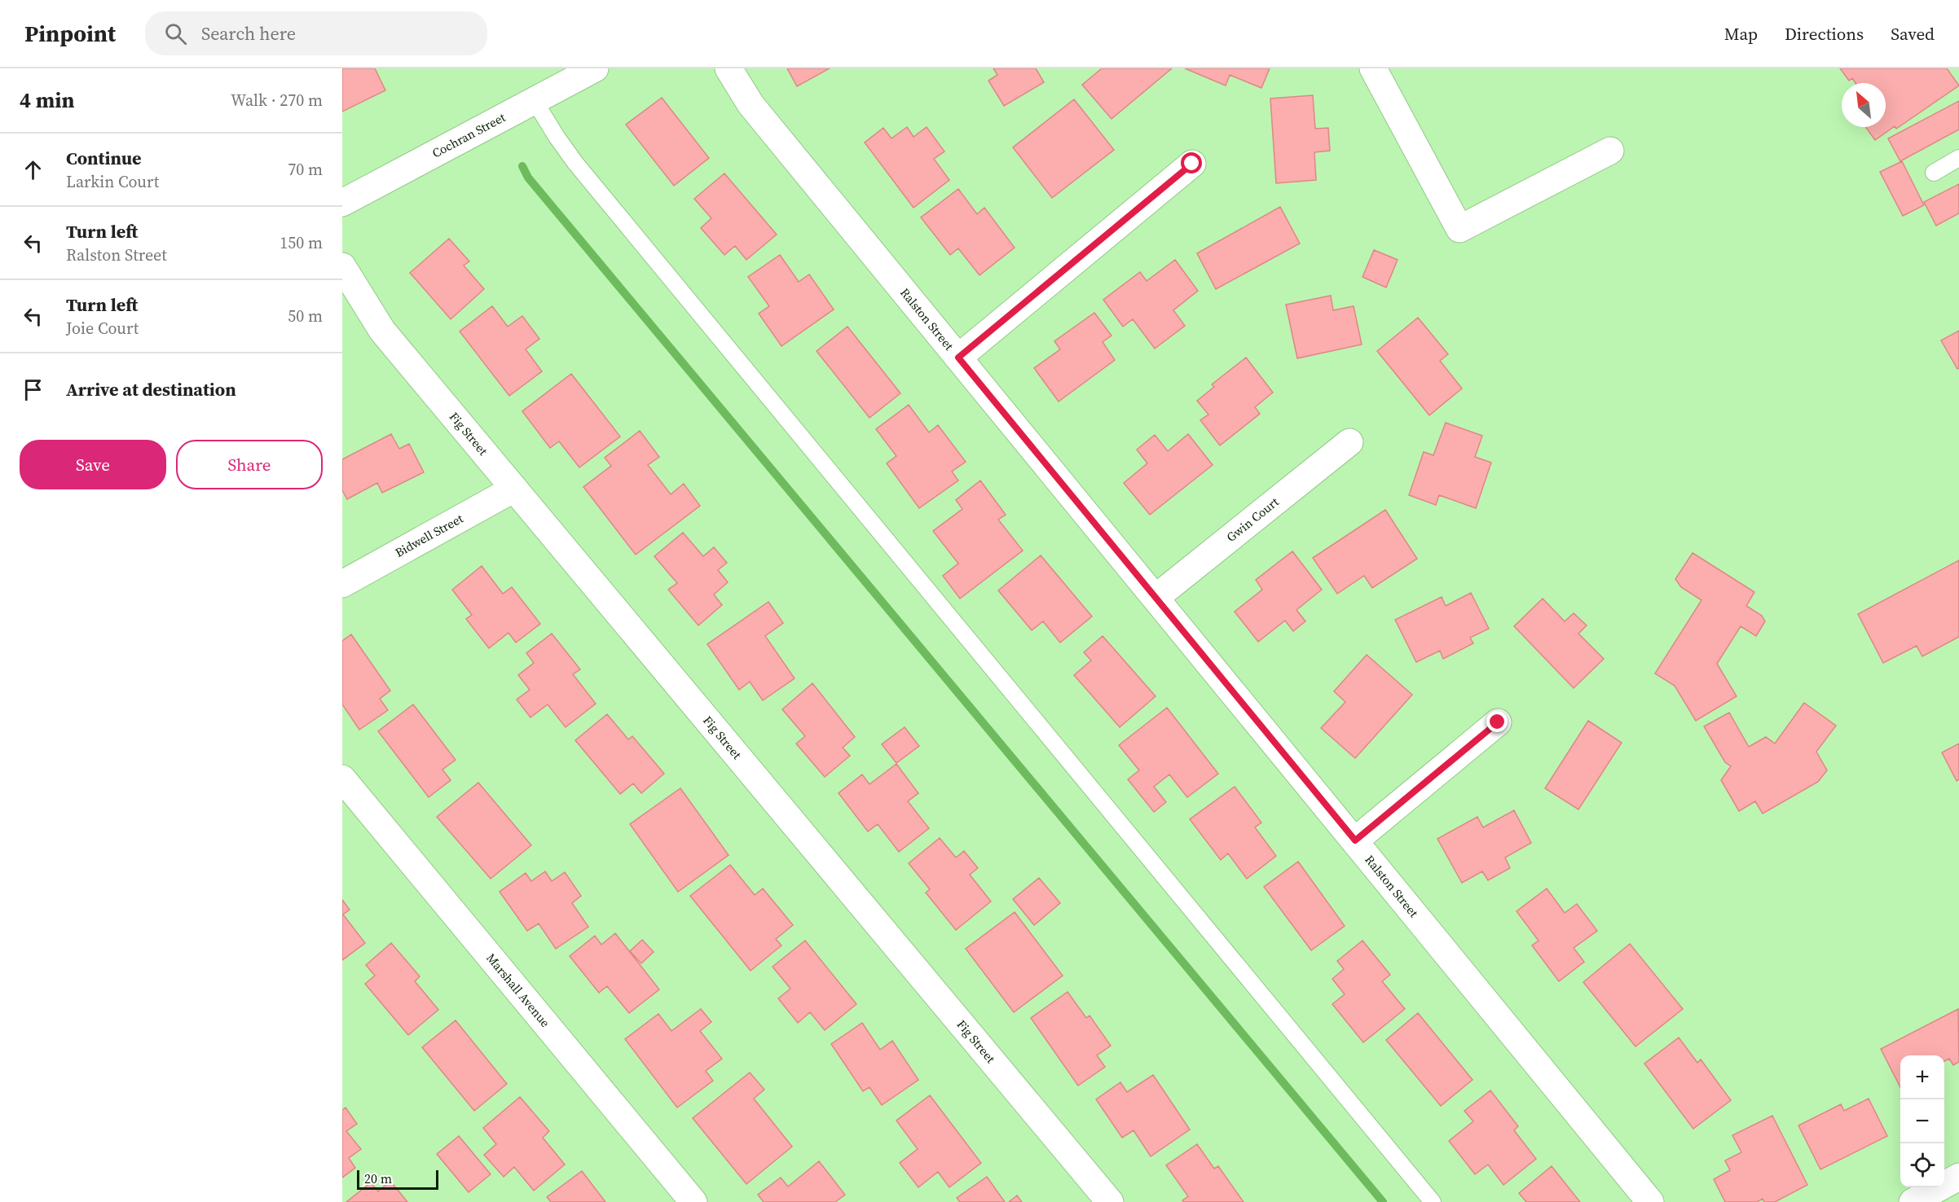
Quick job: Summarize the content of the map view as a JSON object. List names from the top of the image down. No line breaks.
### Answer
{"streets":{"street":["Cochran Street","Ralston Street","Fig Street","Gwin Court","Bidwell Street","Marshall Avenue"]},"crossings":[["Ralston Street","Gwin Court"],["Fig Street","Bidwell Street"]],"scale_bar":"20 m","north":"top left","page":{"header":"Pinpoint","search":"Search here","nav":["Map","Directions","Saved"],"heading":["4 min","Walk · 270 m"],"list":[["Continue","Larkin Court","70 m"],["Turn left","Ralston Street","150 m"],["Turn left","Joie Court","50 m"],"Arrive at destination"],"buttons":["Save","Share"],"map_buttons":["+","−"],"scale":"20 m"}}
